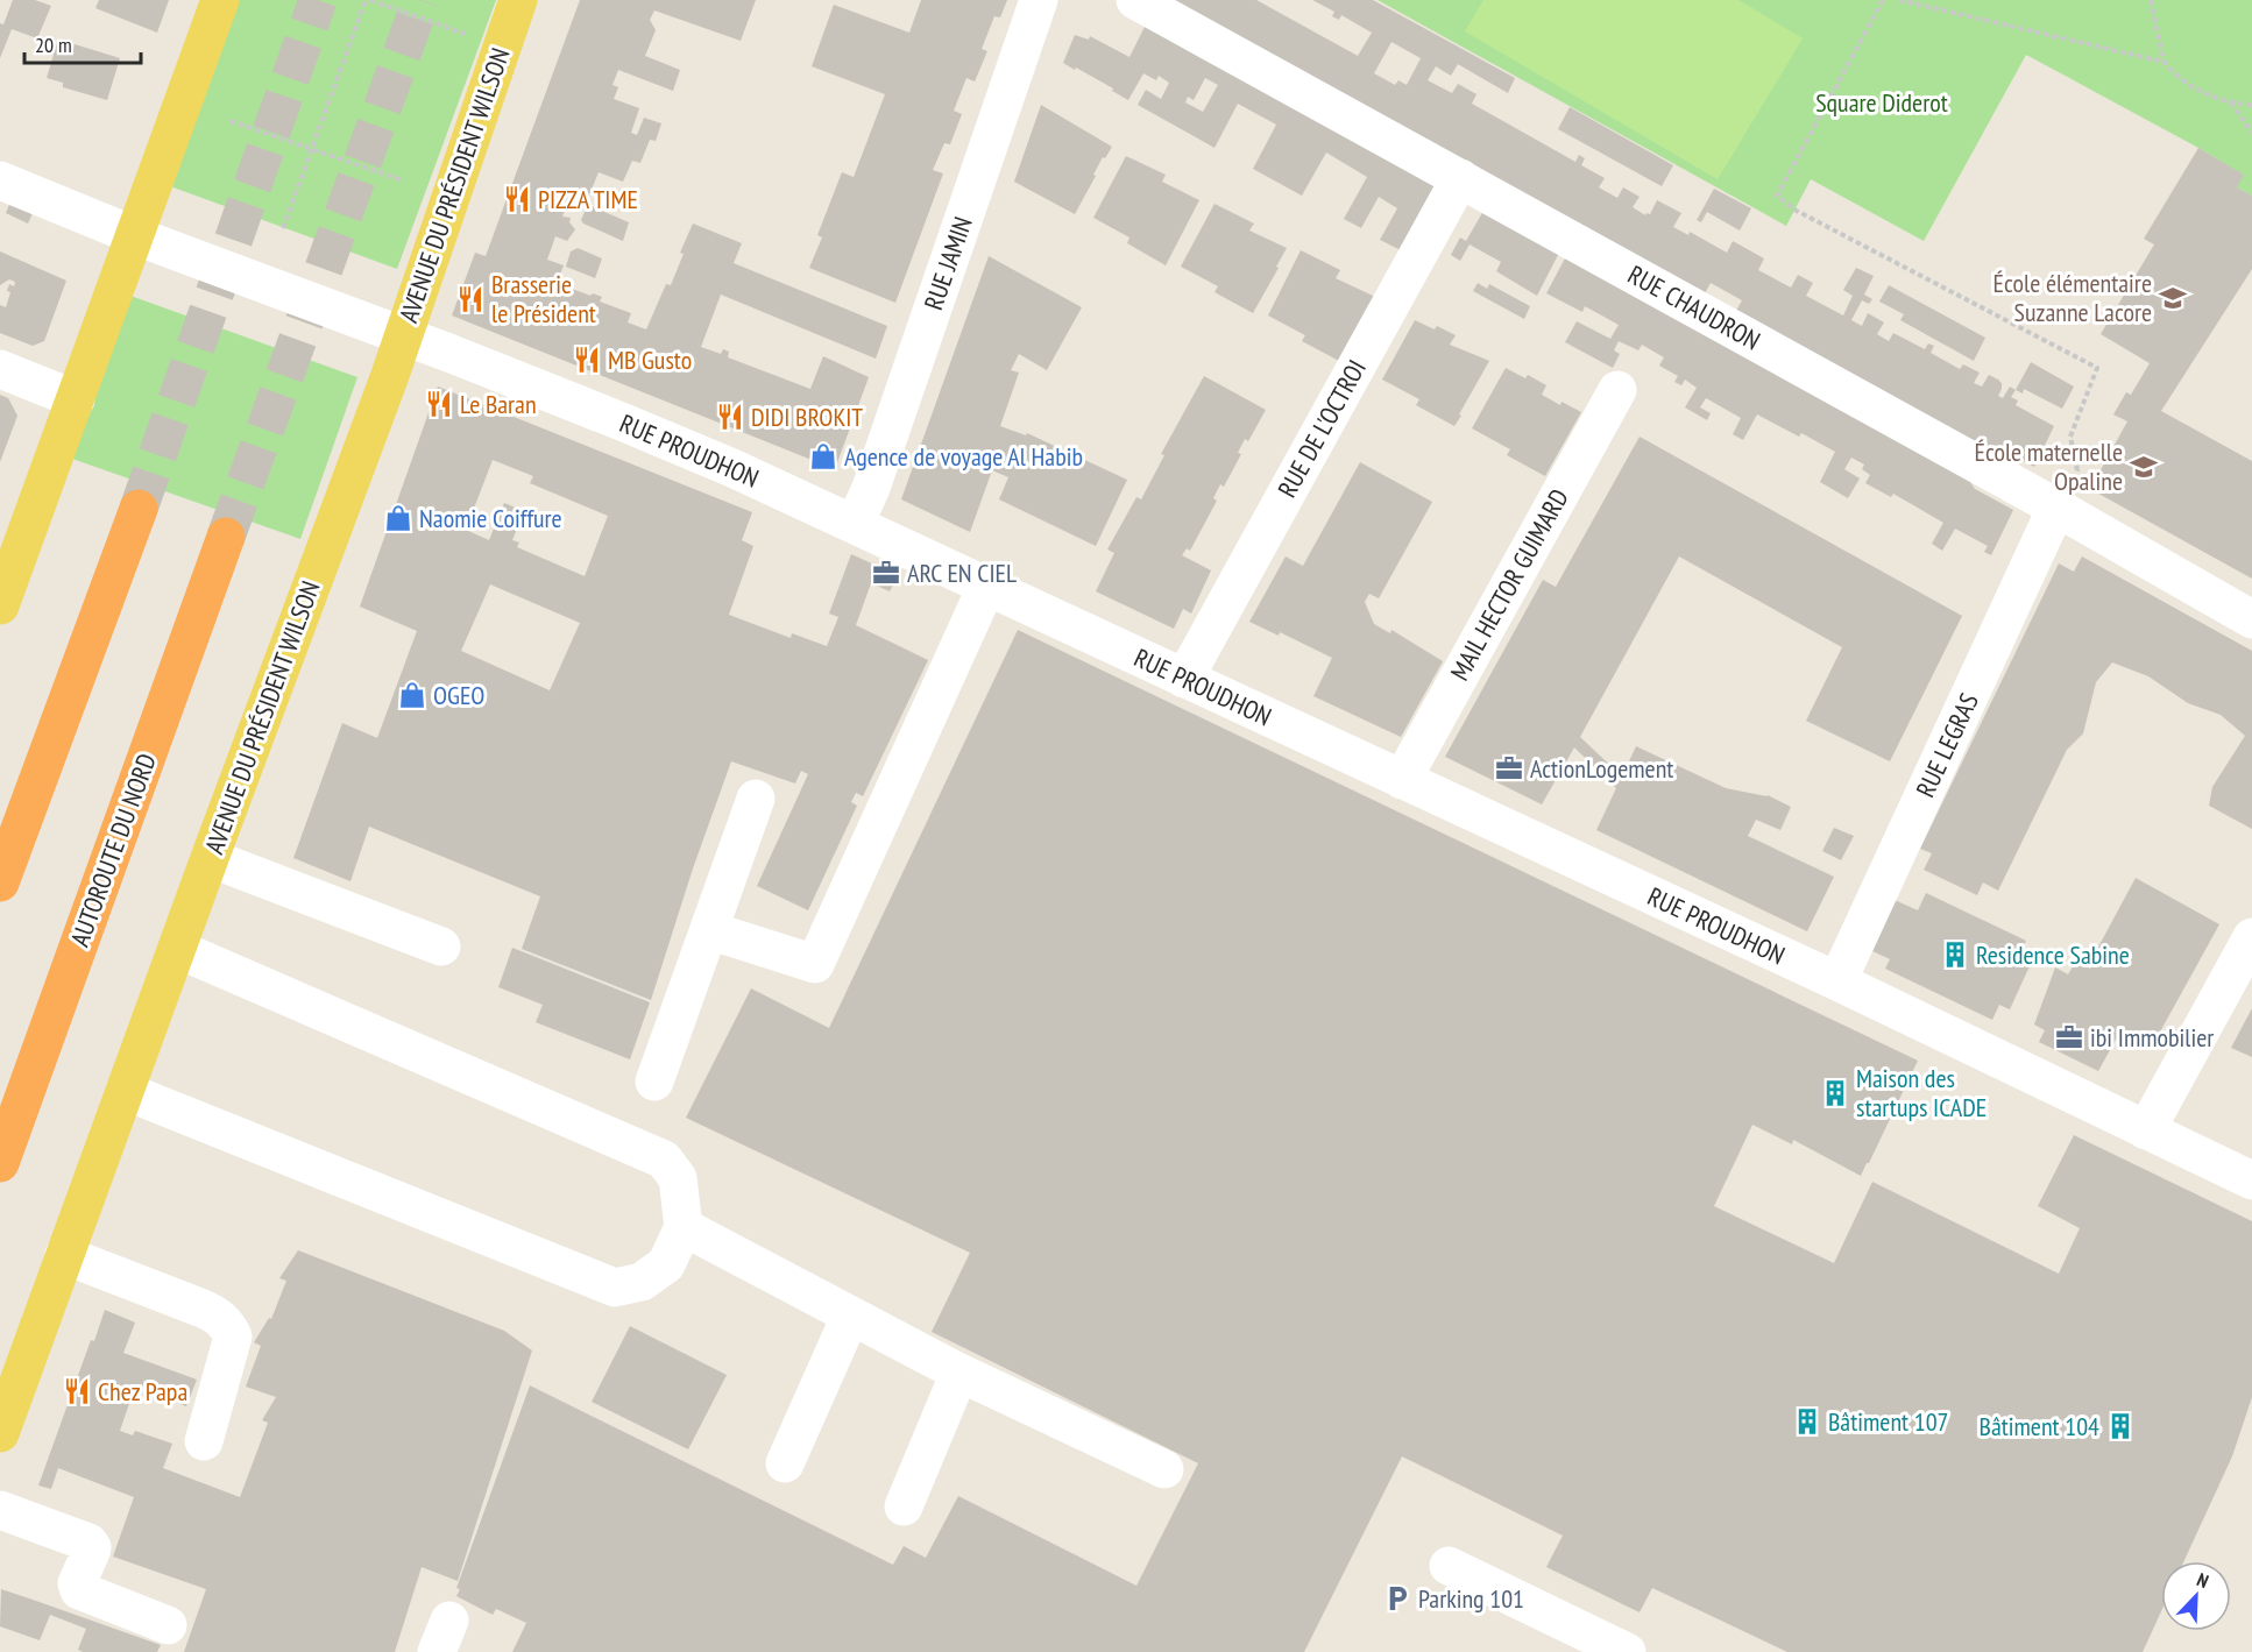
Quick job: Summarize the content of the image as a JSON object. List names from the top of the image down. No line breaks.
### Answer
{"streets":{"highway":["AUTOROUTE DU NORD"],"main road":["AVENUE DU PRÉSIDENT WILSON"],"street":["RUE JAMIN","RUE CHAUDRON","RUE DE L'OCTROI","RUE PROUDHON","MAIL HECTOR GUIMARD","RUE LEGRAS"]},"crossings":[["AVENUE DU PRÉSIDENT WILSON","RUE PROUDHON"],["RUE JAMIN","RUE PROUDHON"],["RUE CHAUDRON","RUE DE L'OCTROI"],["RUE CHAUDRON","RUE LEGRAS"],["RUE DE L'OCTROI","RUE PROUDHON"],["RUE PROUDHON","MAIL HECTOR GUIMARD"],["RUE PROUDHON","RUE LEGRAS"]],"parks":["Square Diderot"],"places":{"restaurant":["PIZZA TIME","Brasserie le Président","MB Gusto","Le Baran","DIDI BROKIT","Chez Papa"],"school or university":["École élémentaire Suzanne Lacore","École maternelle Opaline"],"shop":["Agence de voyage Al Habib","Naomie Coiffure","OGEO"],"office":["ARC EN CIEL","ActionLogement","ibi Immobilier"],"building":["Residence Sabine","Maison des startups ICADE","Bâtiment 107","Bâtiment 104"],"parking":["Parking 101"]},"scale_bar":"20 m","north":"top right"}
